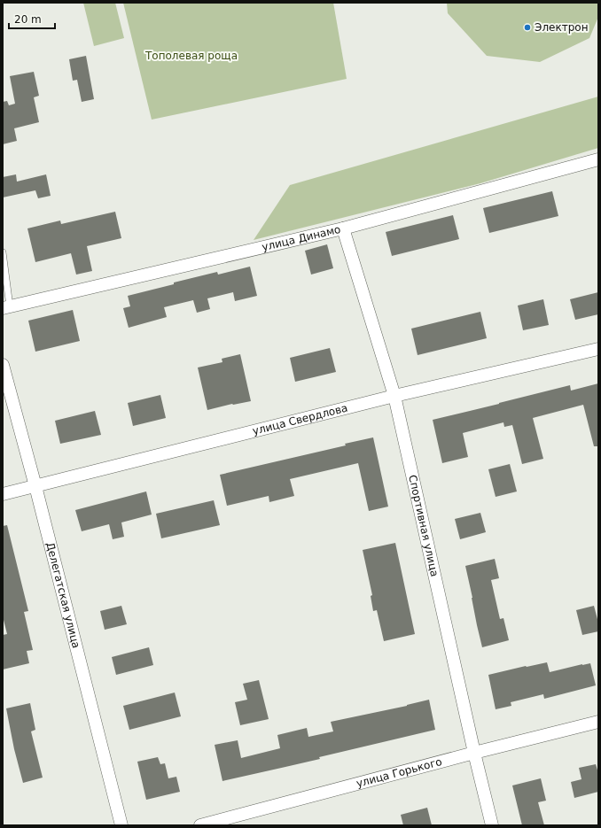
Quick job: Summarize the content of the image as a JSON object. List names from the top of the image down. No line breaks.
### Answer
{"streets":{"street":["улица Динамо","улица Свердлова","Спортивная улица","Делегатская улица","улица Горького"]},"crossings":[["улица Динамо","Спортивная улица"],["улица Свердлова","Спортивная улица"],["улица Свердлова","Делегатская улица"],["Спортивная улица","улица Горького"]],"parks":["Тополевая роща"],"places":["Электрон"],"scale_bar":"20 m"}
